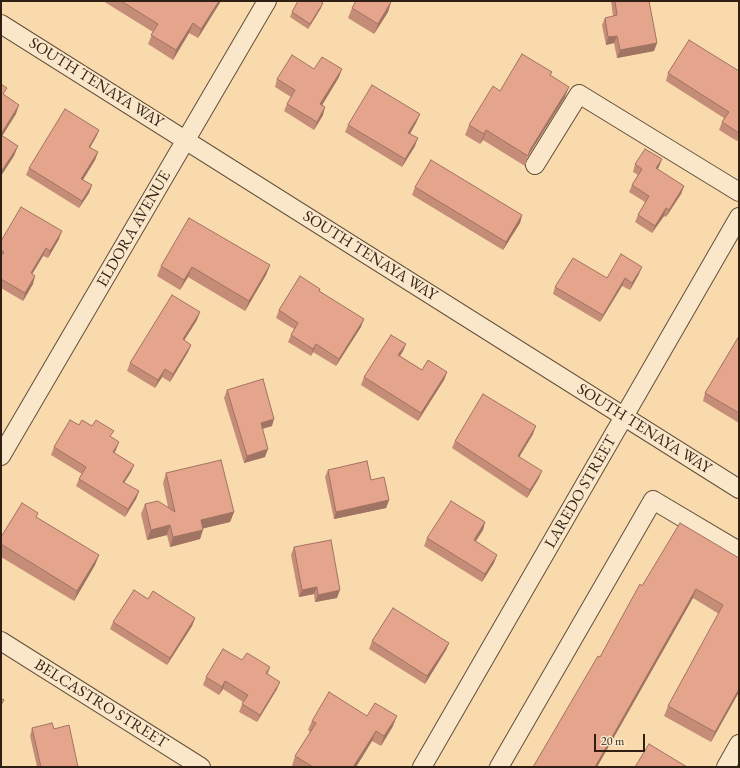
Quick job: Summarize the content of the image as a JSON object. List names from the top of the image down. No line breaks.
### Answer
{"streets":{"street":["SOUTH TENAYA WAY","ELDORA AVENUE","LAREDO STREET","BELCASTRO STREET"]},"crossings":[["SOUTH TENAYA WAY","ELDORA AVENUE"],["SOUTH TENAYA WAY","LAREDO STREET"]],"scale_bar":"20 m"}
